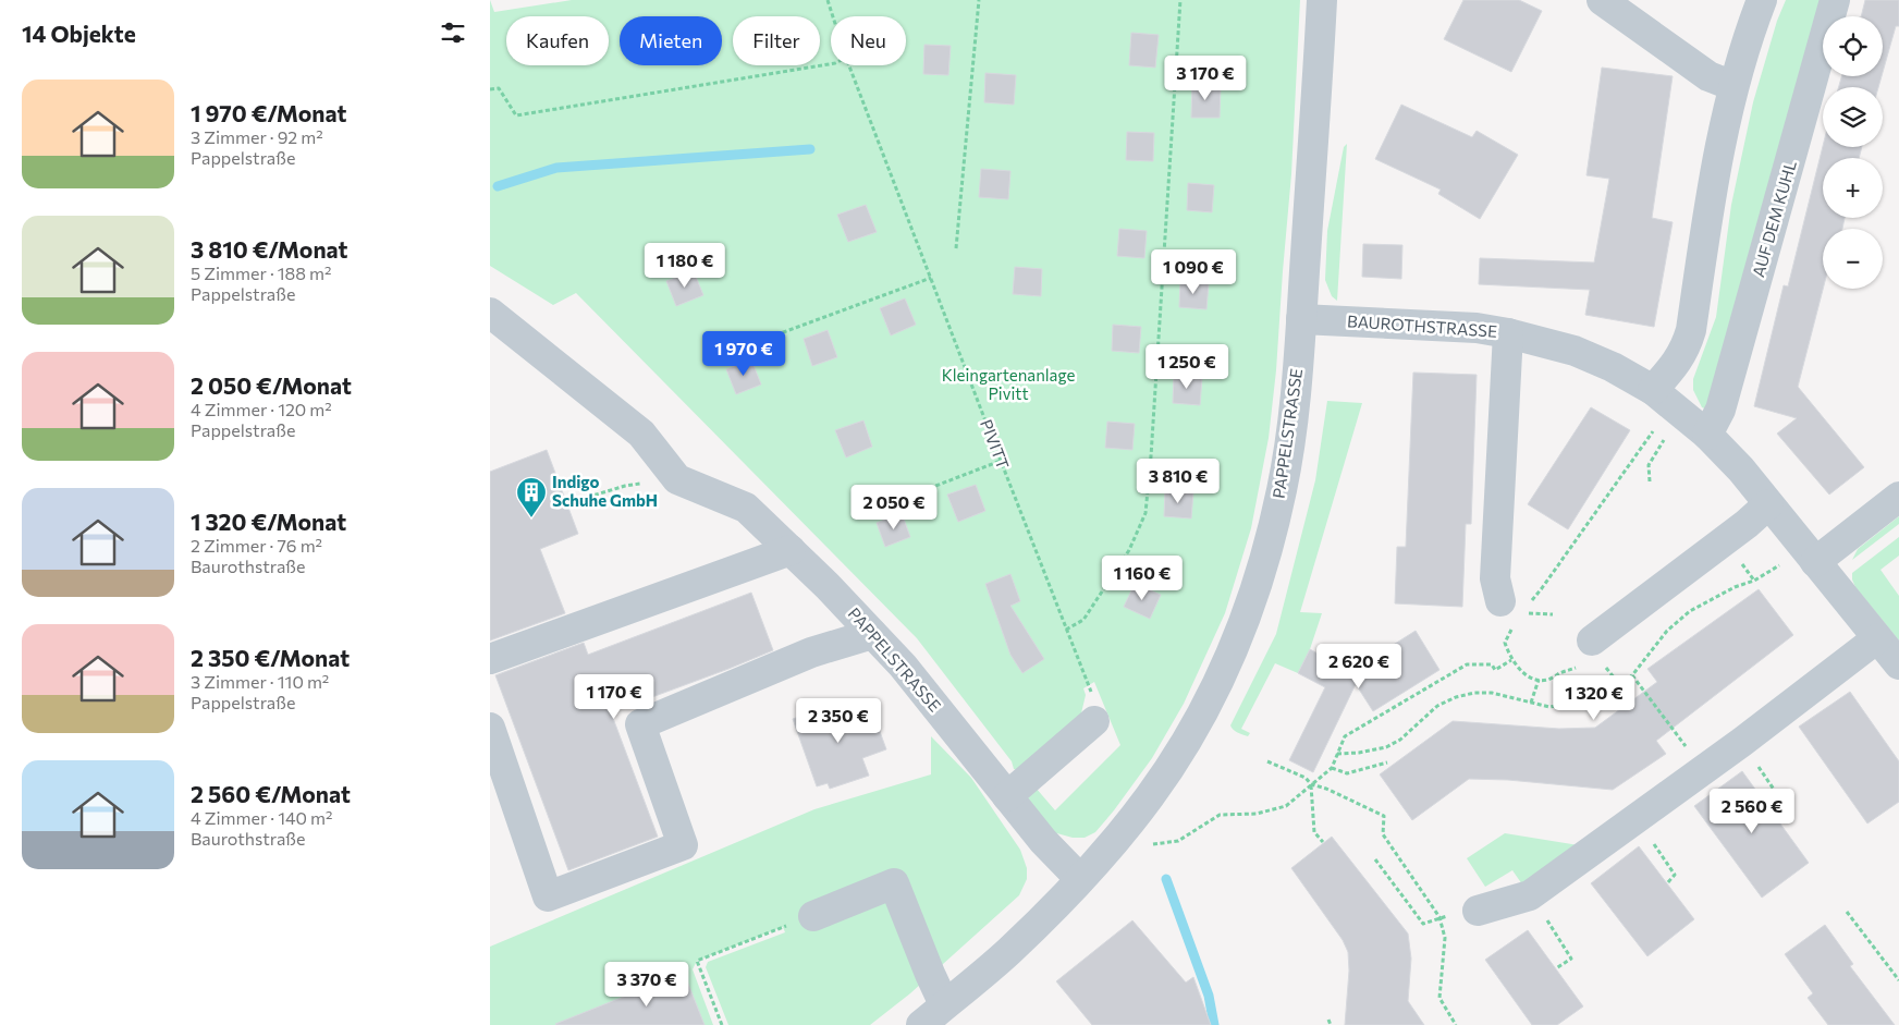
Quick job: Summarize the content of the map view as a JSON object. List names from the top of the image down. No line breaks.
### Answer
{"streets":{"street":["AUF DEM KUHL","BAUROTHSTRASSE","PAPPELSTRASSE"],"path":["PIVITT"]},"crossings":[["AUF DEM KUHL","BAUROTHSTRASSE"],["BAUROTHSTRASSE","PAPPELSTRASSE"]],"parks":["Kleingartenanlage Pivitt"],"places":{"building":["Indigo Schuhe GmbH"]},"page":{"heading":"14 Objekte","map_buttons":["+","−"],"chip":["Kaufen","Mieten","Filter","Neu"],"price":["3 170 €","1 180 €","1 090 €","1 970 €","1 250 €","3 810 €","2 050 €","1 160 €","2 620 €","1 170 €","1 320 €","2 350 €","2 560 €","3 370 €"],"list":[{"name":"1 970 €/Monat","note":"3 Zimmer · 92 m² · Pappelstraße"},{"name":"3 810 €/Monat","note":"5 Zimmer · 188 m² · Pappelstraße"},{"name":"2 050 €/Monat","note":"4 Zimmer · 120 m² · Pappelstraße"},{"name":"1 320 €/Monat","note":"2 Zimmer · 76 m² · Baurothstraße"},{"name":"2 350 €/Monat","note":"3 Zimmer · 110 m² · Pappelstraße"},{"name":"2 560 €/Monat","note":"4 Zimmer · 140 m² · Baurothstraße"}]}}
